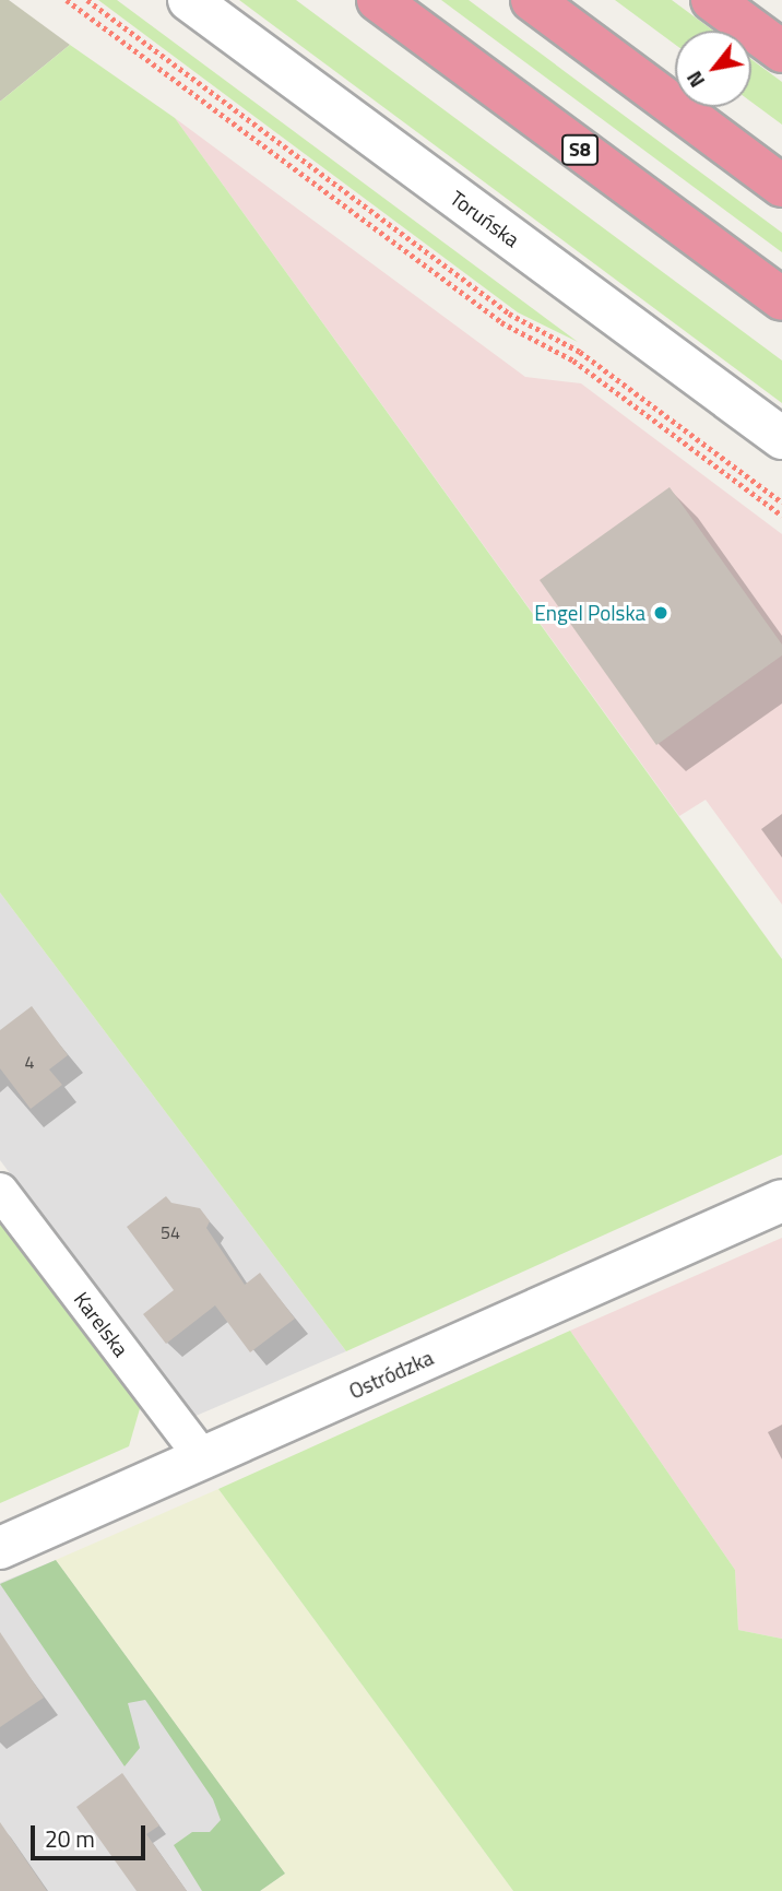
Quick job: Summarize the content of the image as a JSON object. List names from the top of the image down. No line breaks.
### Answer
{"streets":{"highway":["S8"],"street":["Toruńska","Karelska","Ostródzka"]},"crossings":[["Karelska","Ostródzka"]],"places":["Engel Polska"],"house_numbers":["4","54"],"scale_bar":"20 m","north":"bottom left"}
